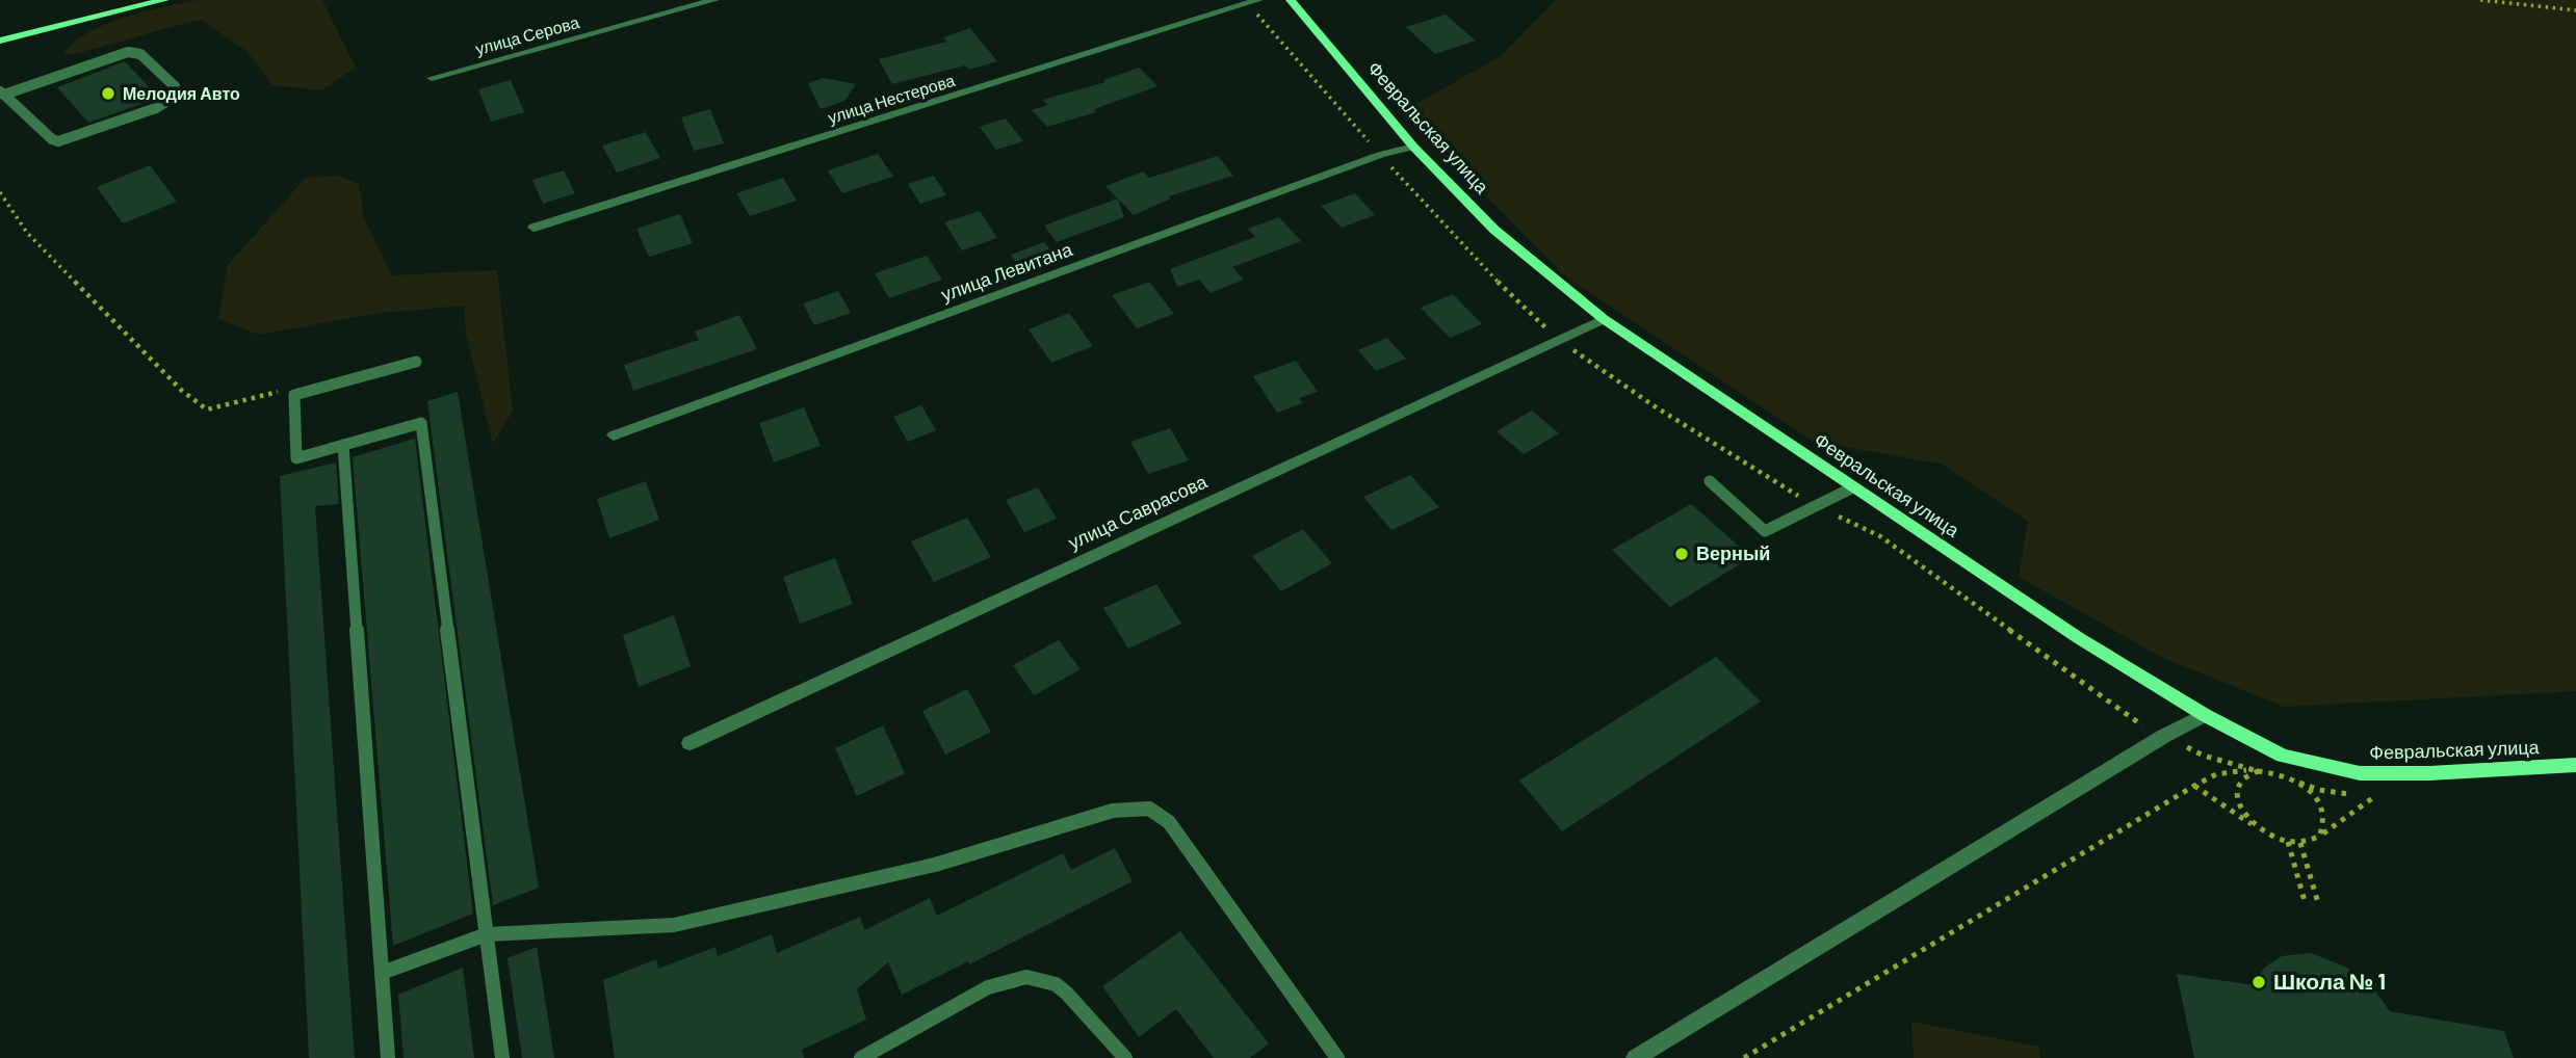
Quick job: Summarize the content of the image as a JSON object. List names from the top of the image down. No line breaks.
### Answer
{"streets":{"main road":["Февральская улица"],"street":["улица Серова","улица Нестерова","улица Левитана","улица Саврасова"]},"crossings":[["Февральская улица","улица Левитана"],["Февральская улица","улица Саврасова"]],"places":["Мелодия Авто","Верный","Школа № 1"]}
